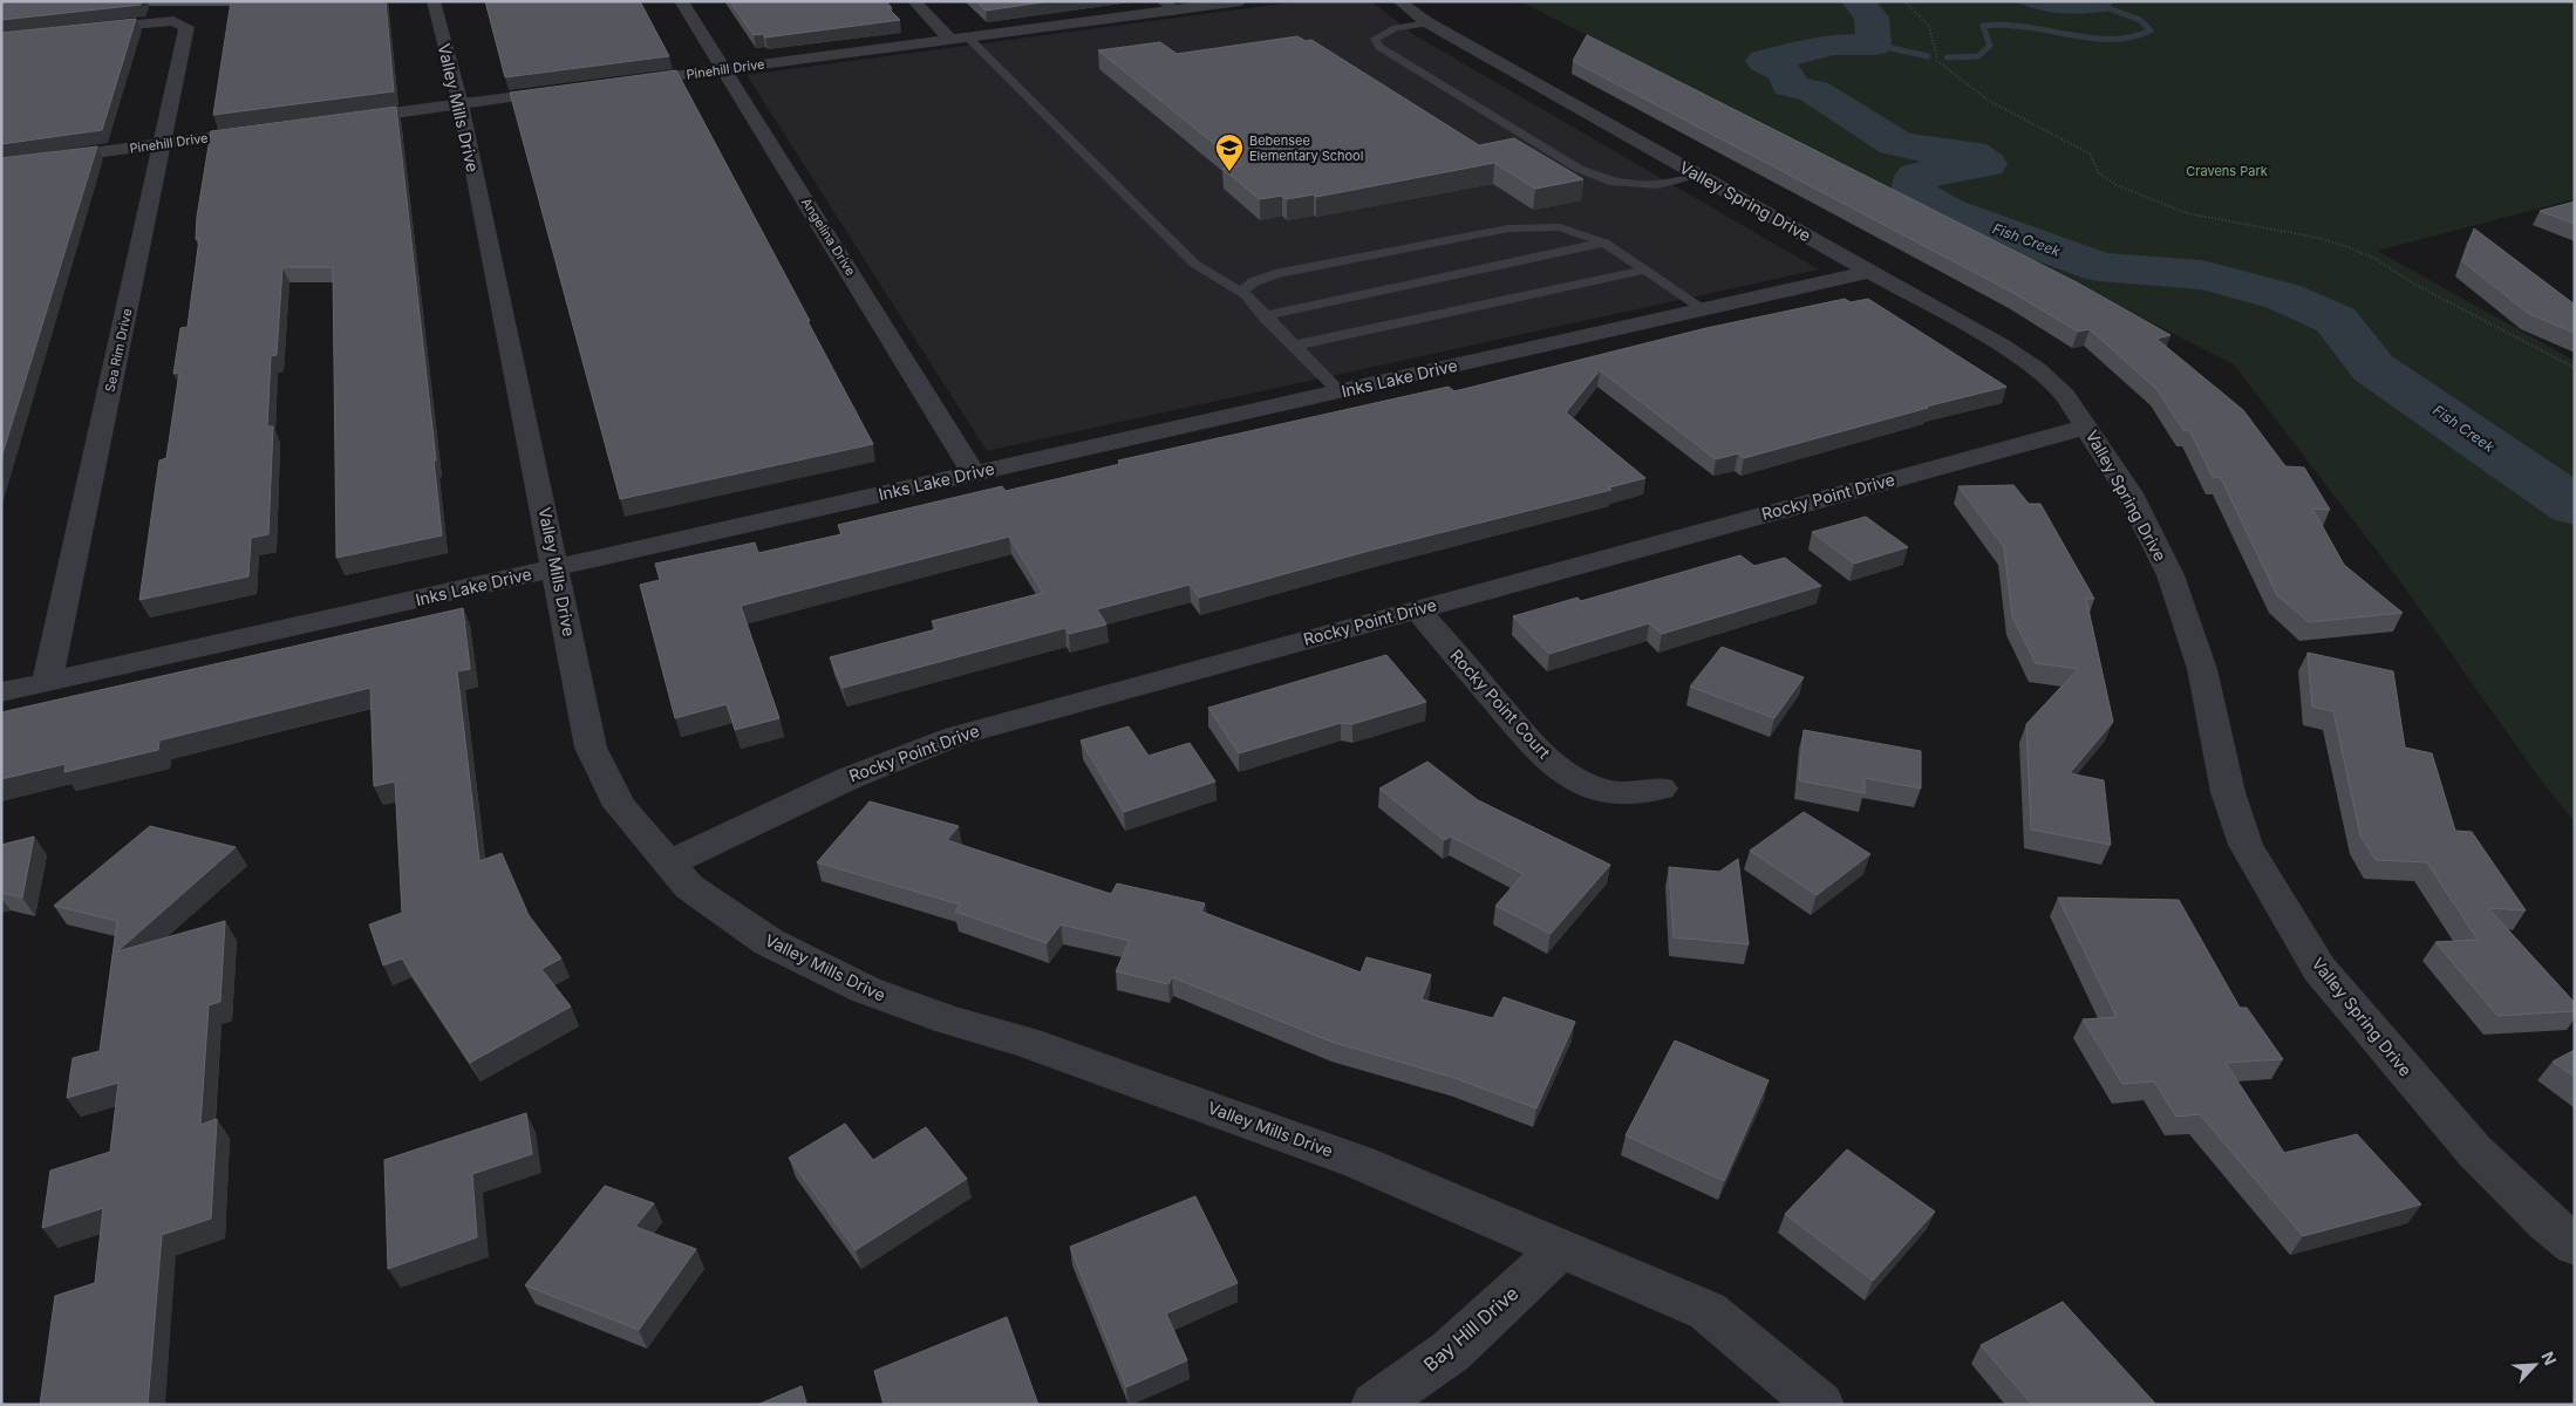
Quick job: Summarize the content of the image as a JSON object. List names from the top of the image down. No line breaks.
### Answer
{"streets":{"street":["Pinehill Drive","Valley Mills Drive","Valley Spring Drive","Angelina Drive","Sea Rim Drive","Inks Lake Drive","Rocky Point Drive","Rocky Point Court","Bay Hill Drive"]},"crossings":[["Pinehill Drive","Angelina Drive"],["Pinehill Drive","Sea Rim Drive"],["Valley Mills Drive","Inks Lake Drive"],["Valley Mills Drive","Rocky Point Drive"],["Valley Mills Drive","Bay Hill Drive"],["Valley Spring Drive","Inks Lake Drive"],["Valley Spring Drive","Rocky Point Drive"],["Angelina Drive","Inks Lake Drive"],["Sea Rim Drive","Inks Lake Drive"],["Rocky Point Drive","Rocky Point Court"]],"water":["Fish Creek"],"parks":["Cravens Park"],"places":{"school or university":["Bebensee Elementary School"]},"north":"top right"}
